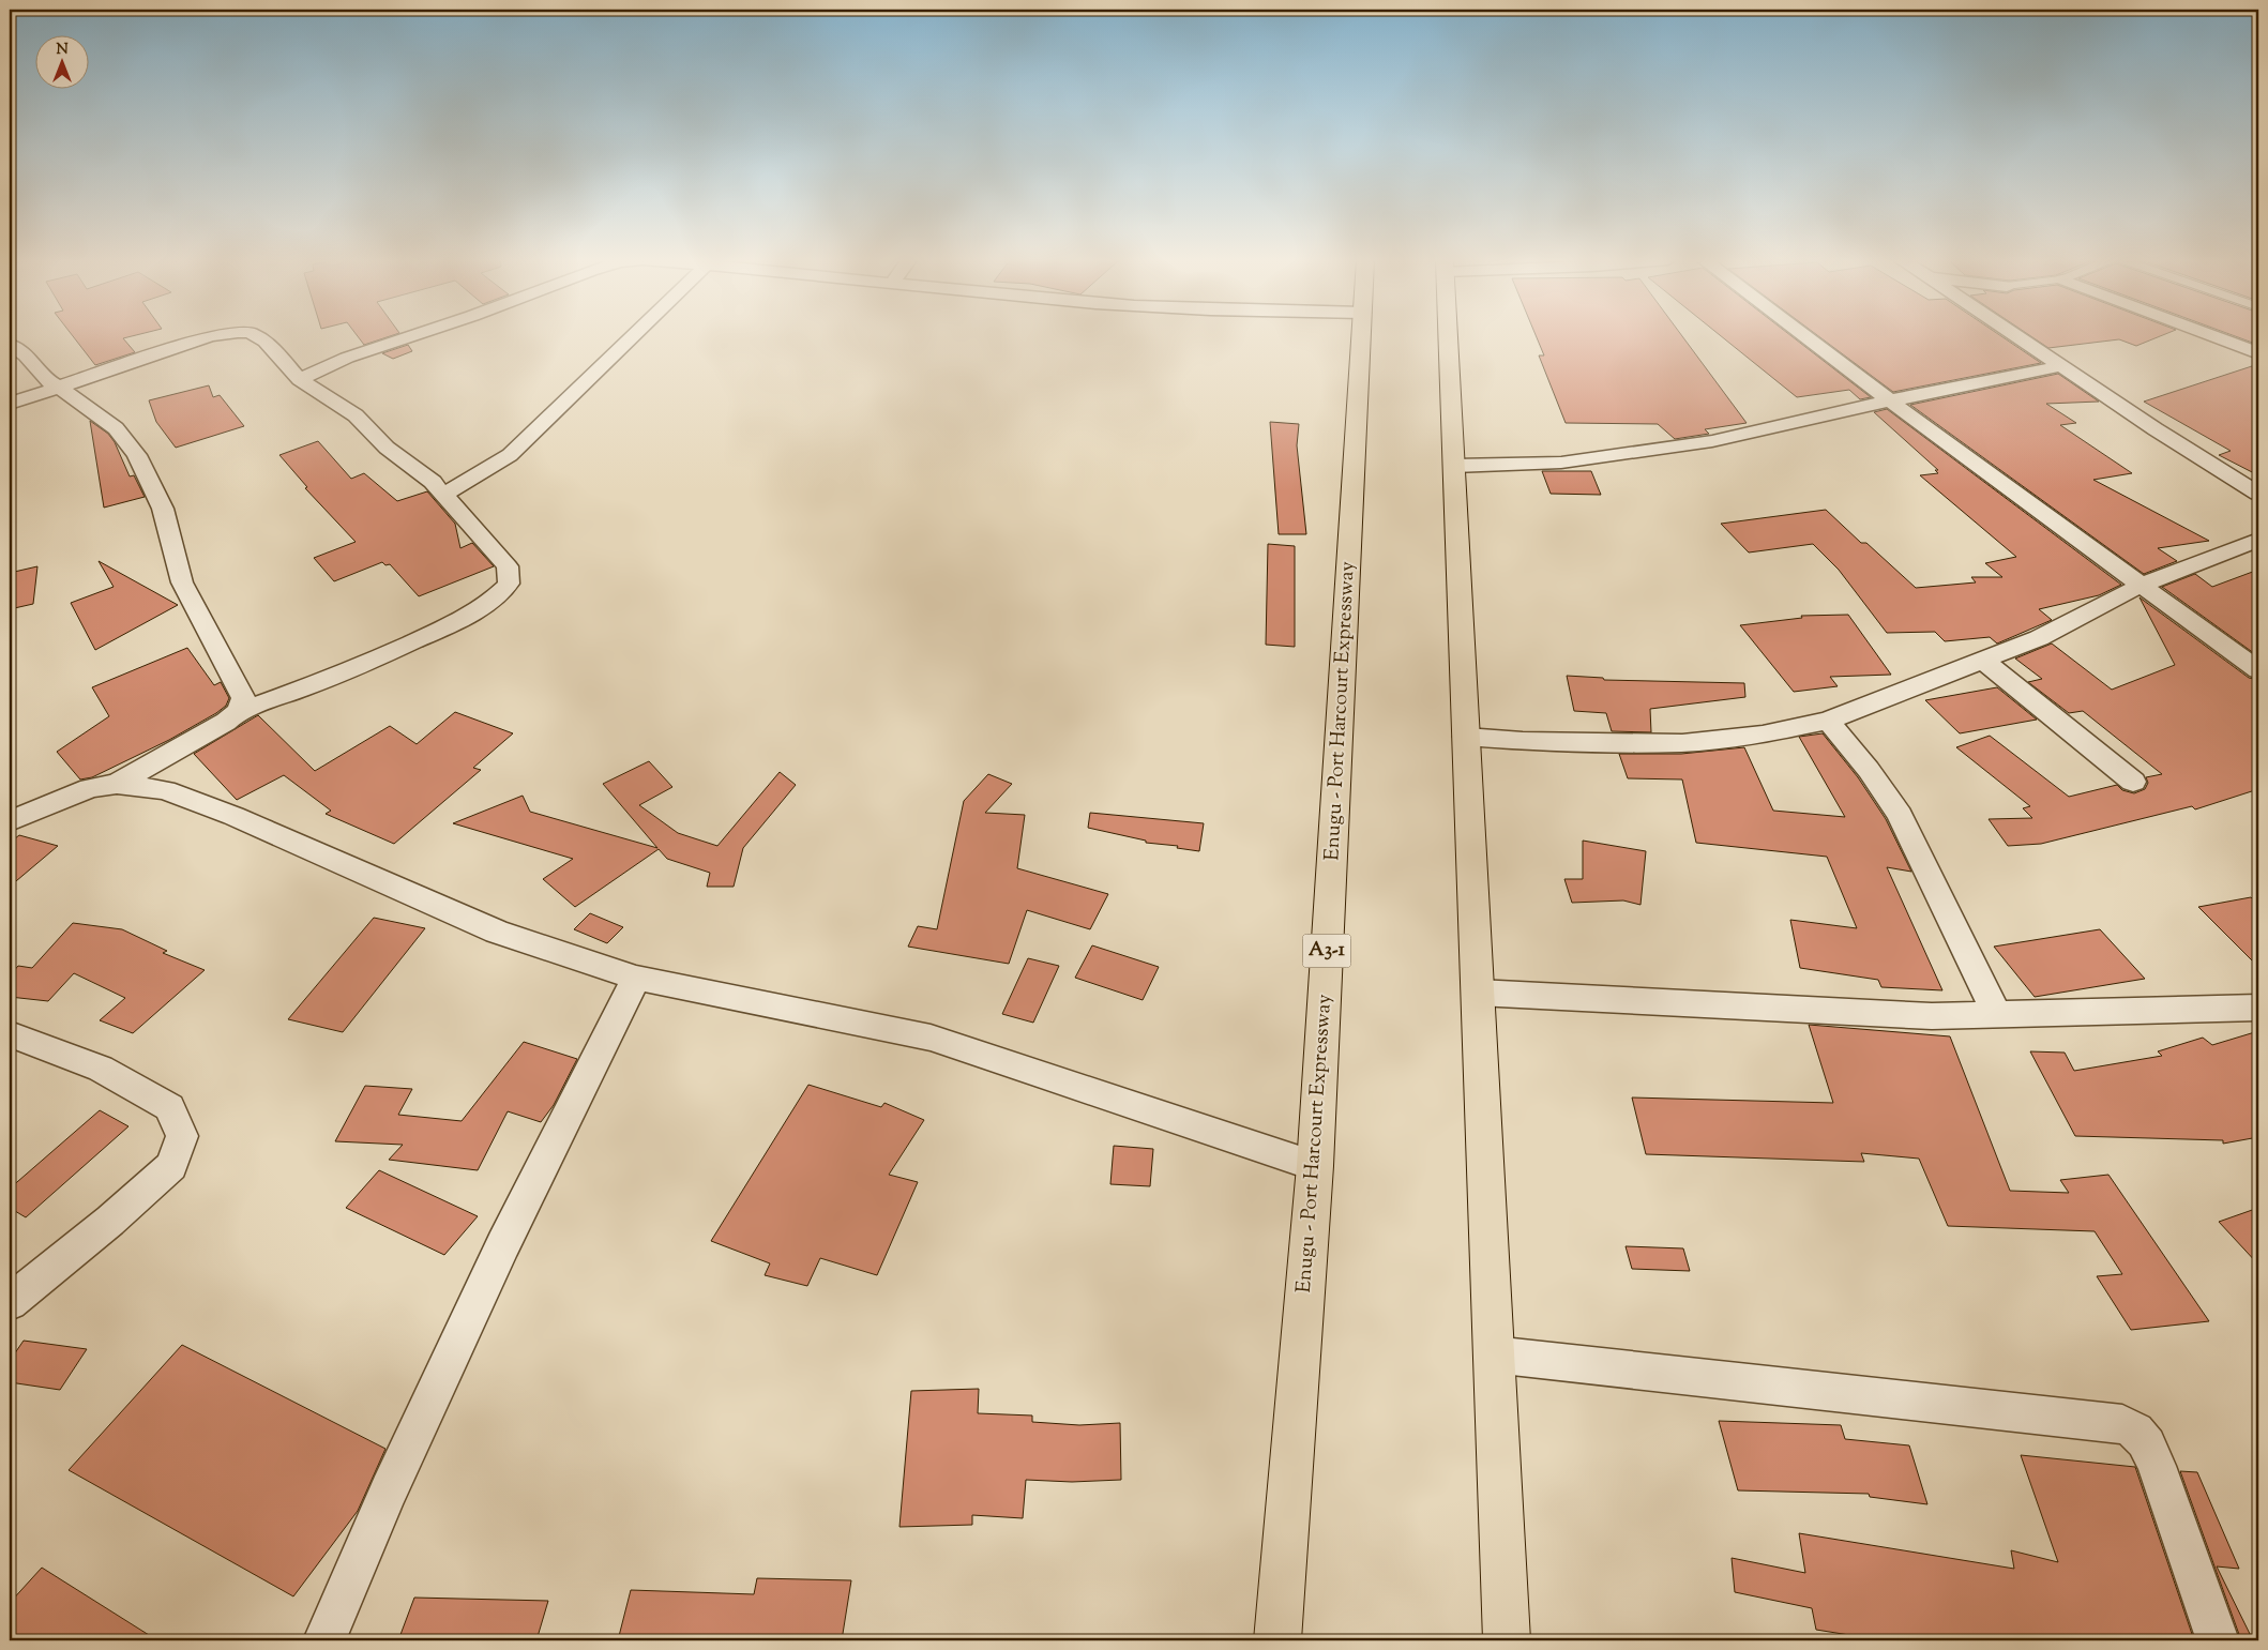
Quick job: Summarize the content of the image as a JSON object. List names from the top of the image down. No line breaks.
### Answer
{"streets":{"highway":["Enugu - Port Harcourt Expressway","A3-1"]},"north":"top"}
